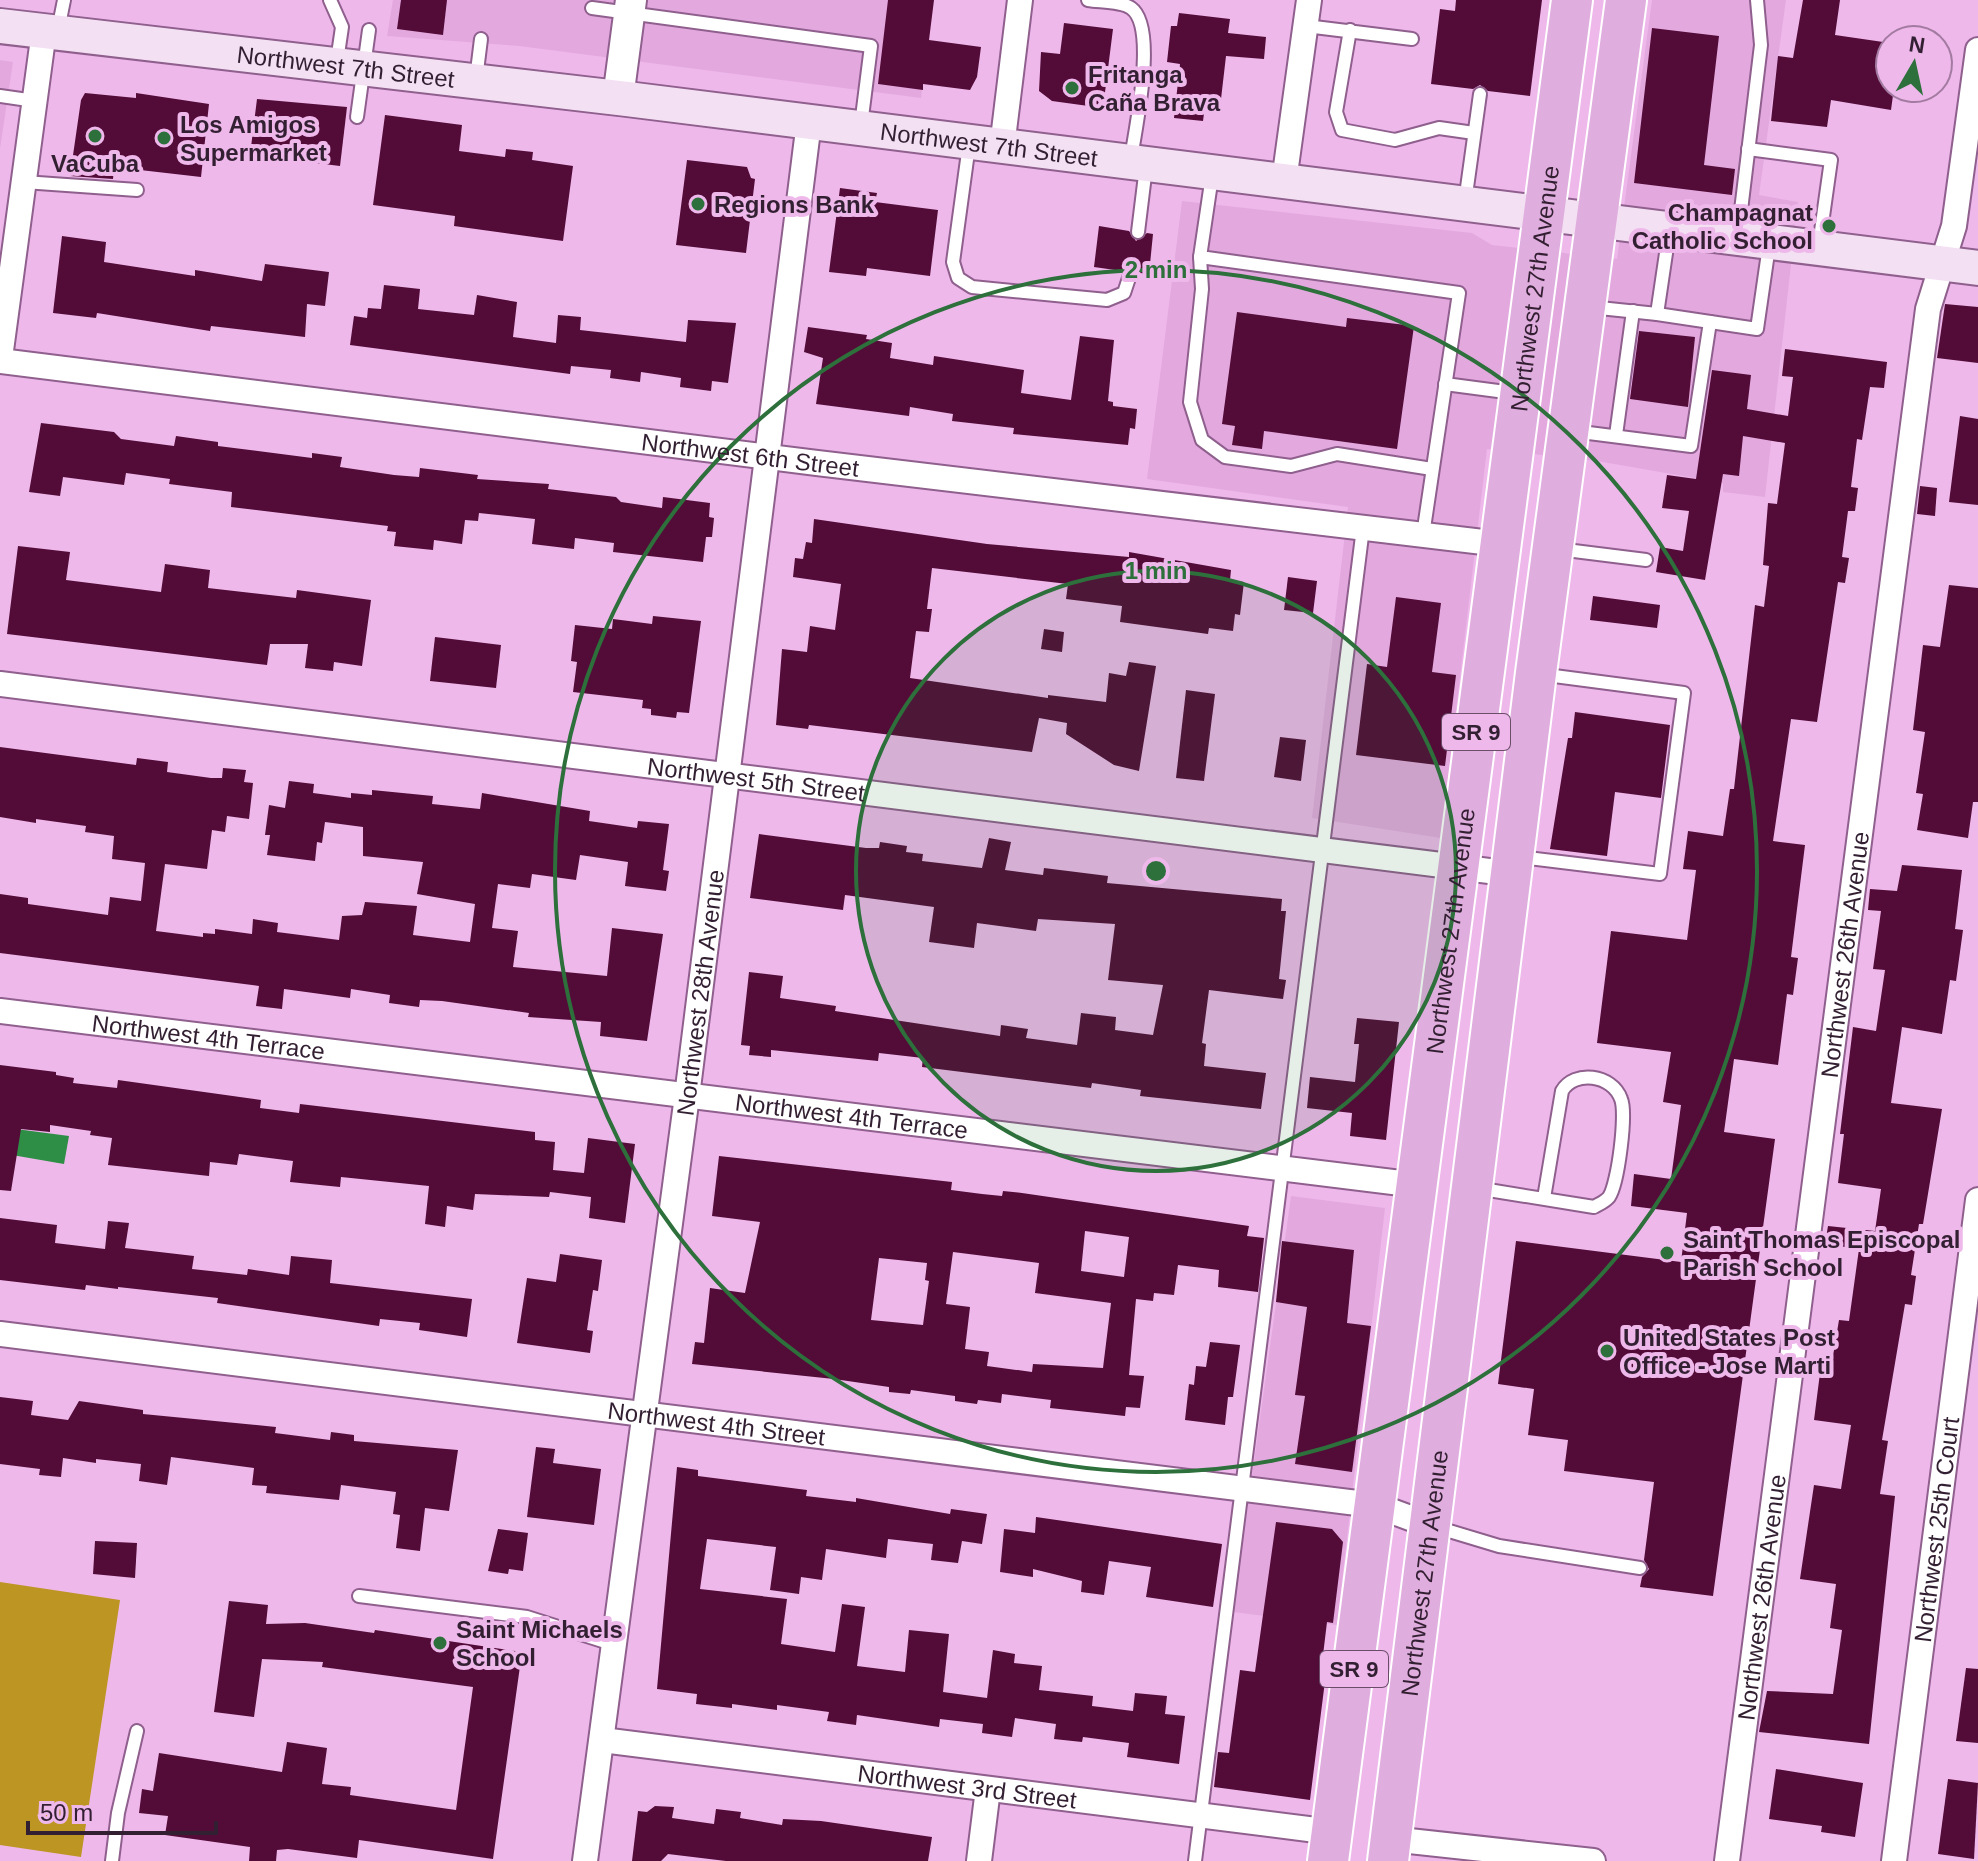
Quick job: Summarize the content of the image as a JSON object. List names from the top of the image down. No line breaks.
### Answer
{"streets":{"highway":["Northwest 27th Avenue","SR 9"],"main road":["Northwest 7th Street"],"street":["Northwest 6th Street","Northwest 5th Street","Northwest 26th Avenue","Northwest 28th Avenue","Northwest 4th Terrace","Northwest 4th Street","Northwest 25th Court","Northwest 3rd Street"]},"crossings":[["Northwest 7th Street","Northwest 27th Avenue"],["Northwest 7th Street","Northwest 26th Avenue"],["Northwest 7th Street","Northwest 28th Avenue"],["Northwest 27th Avenue","Northwest 6th Street"],["Northwest 27th Avenue","Northwest 5th Street"],["Northwest 27th Avenue","Northwest 4th Terrace"],["Northwest 27th Avenue","Northwest 4th Street"],["Northwest 27th Avenue","Northwest 3rd Street"],["Northwest 6th Street","Northwest 28th Avenue"],["Northwest 5th Street","Northwest 28th Avenue"],["Northwest 28th Avenue","Northwest 4th Terrace"],["Northwest 28th Avenue","Northwest 4th Street"],["Northwest 28th Avenue","Northwest 3rd Street"]],"places":["Fritanga Caña Brava","VaCuba","Los Amigos Supermarket","Regions Bank","Champagnat Catholic School","Saint Thomas Episcopal Parish School","United States Post Office - Jose Marti","Saint Michaels School"],"scale_bar":"50 m","north":"top","rings":["2 min","1 min"]}
